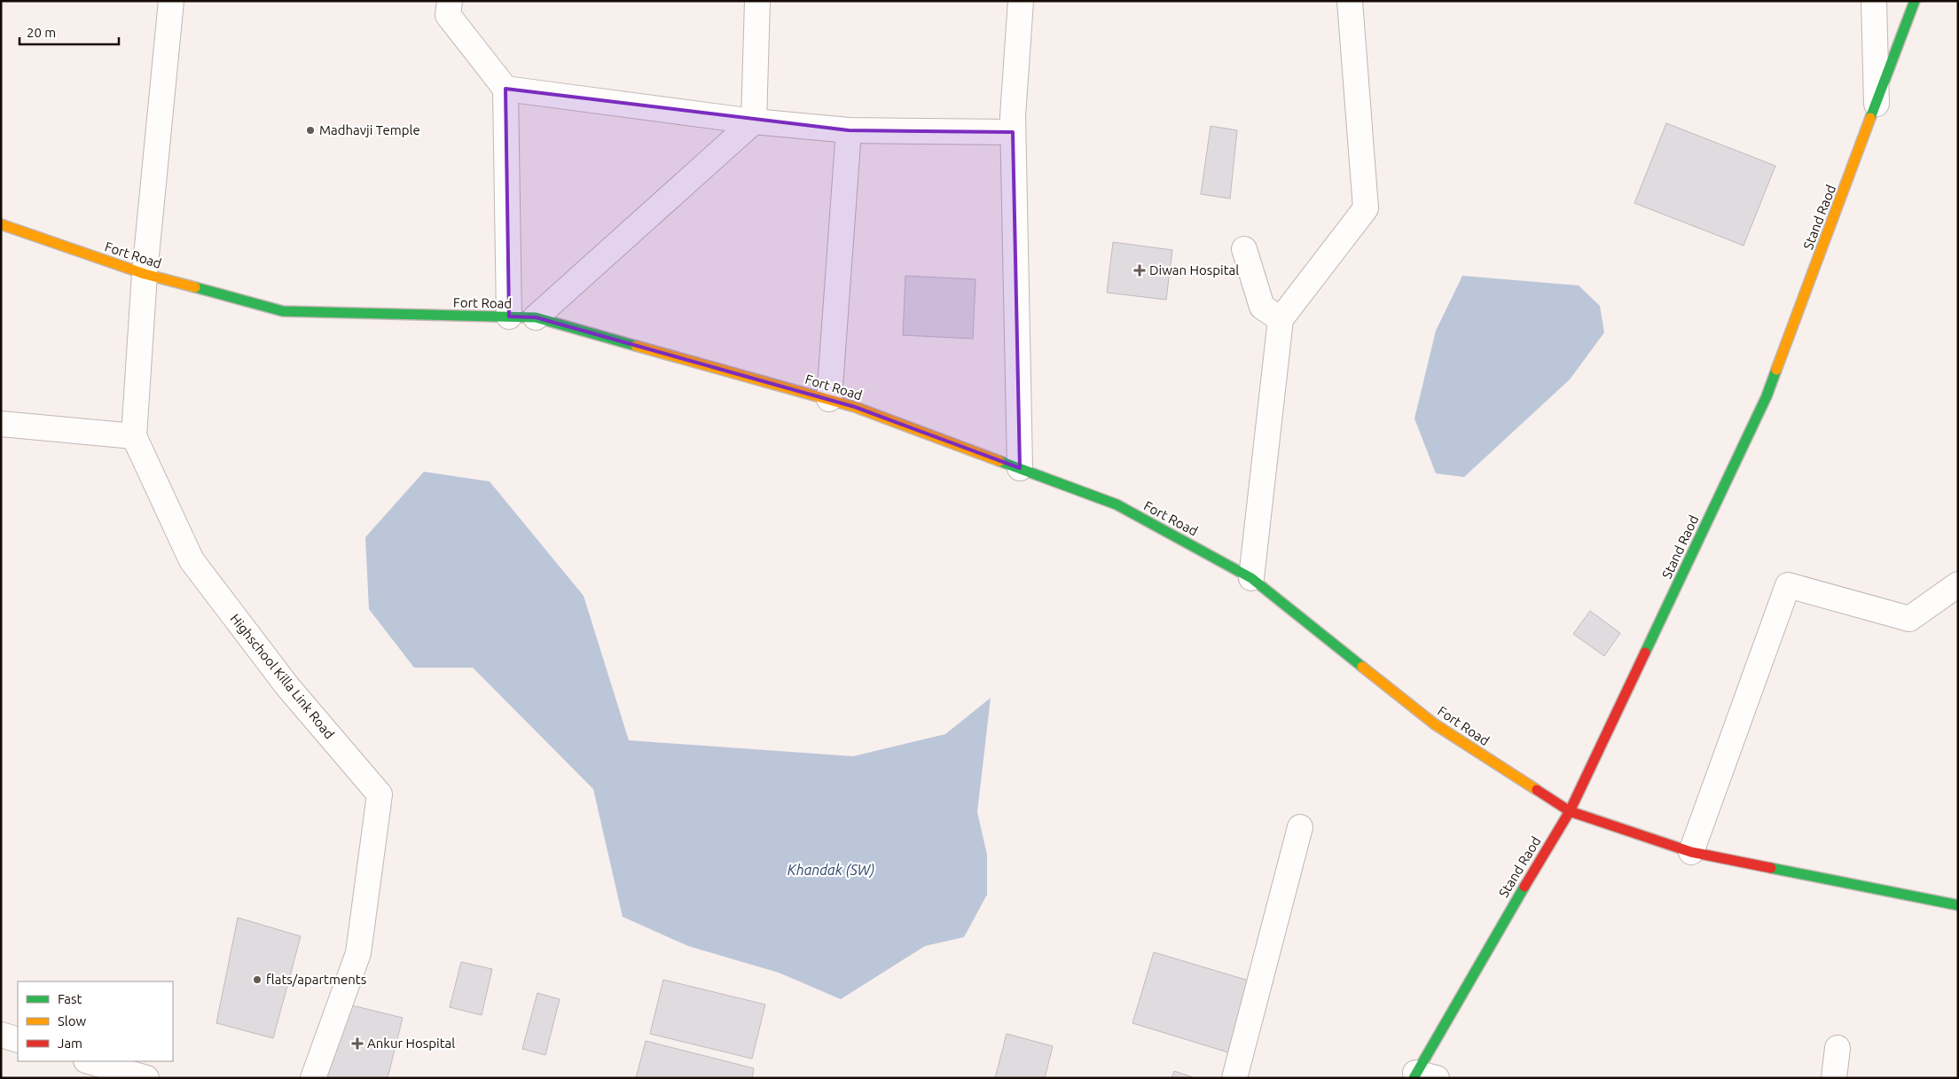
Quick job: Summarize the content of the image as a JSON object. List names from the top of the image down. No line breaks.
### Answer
{"streets":{"street":["Stand Raod","Fort Road","Highschool Killa Link Road"]},"crossings":[["Stand Raod","Fort Road"],["Fort Road","Highschool Killa Link Road"]],"water":["Khandak (SW)"],"places":{"other":["Madhavji Temple","flats/apartments"],"health":["Diwan Hospital","Ankur Hospital"]},"legend":["Fast","Slow","Jam"],"scale_bar":"20 m"}
